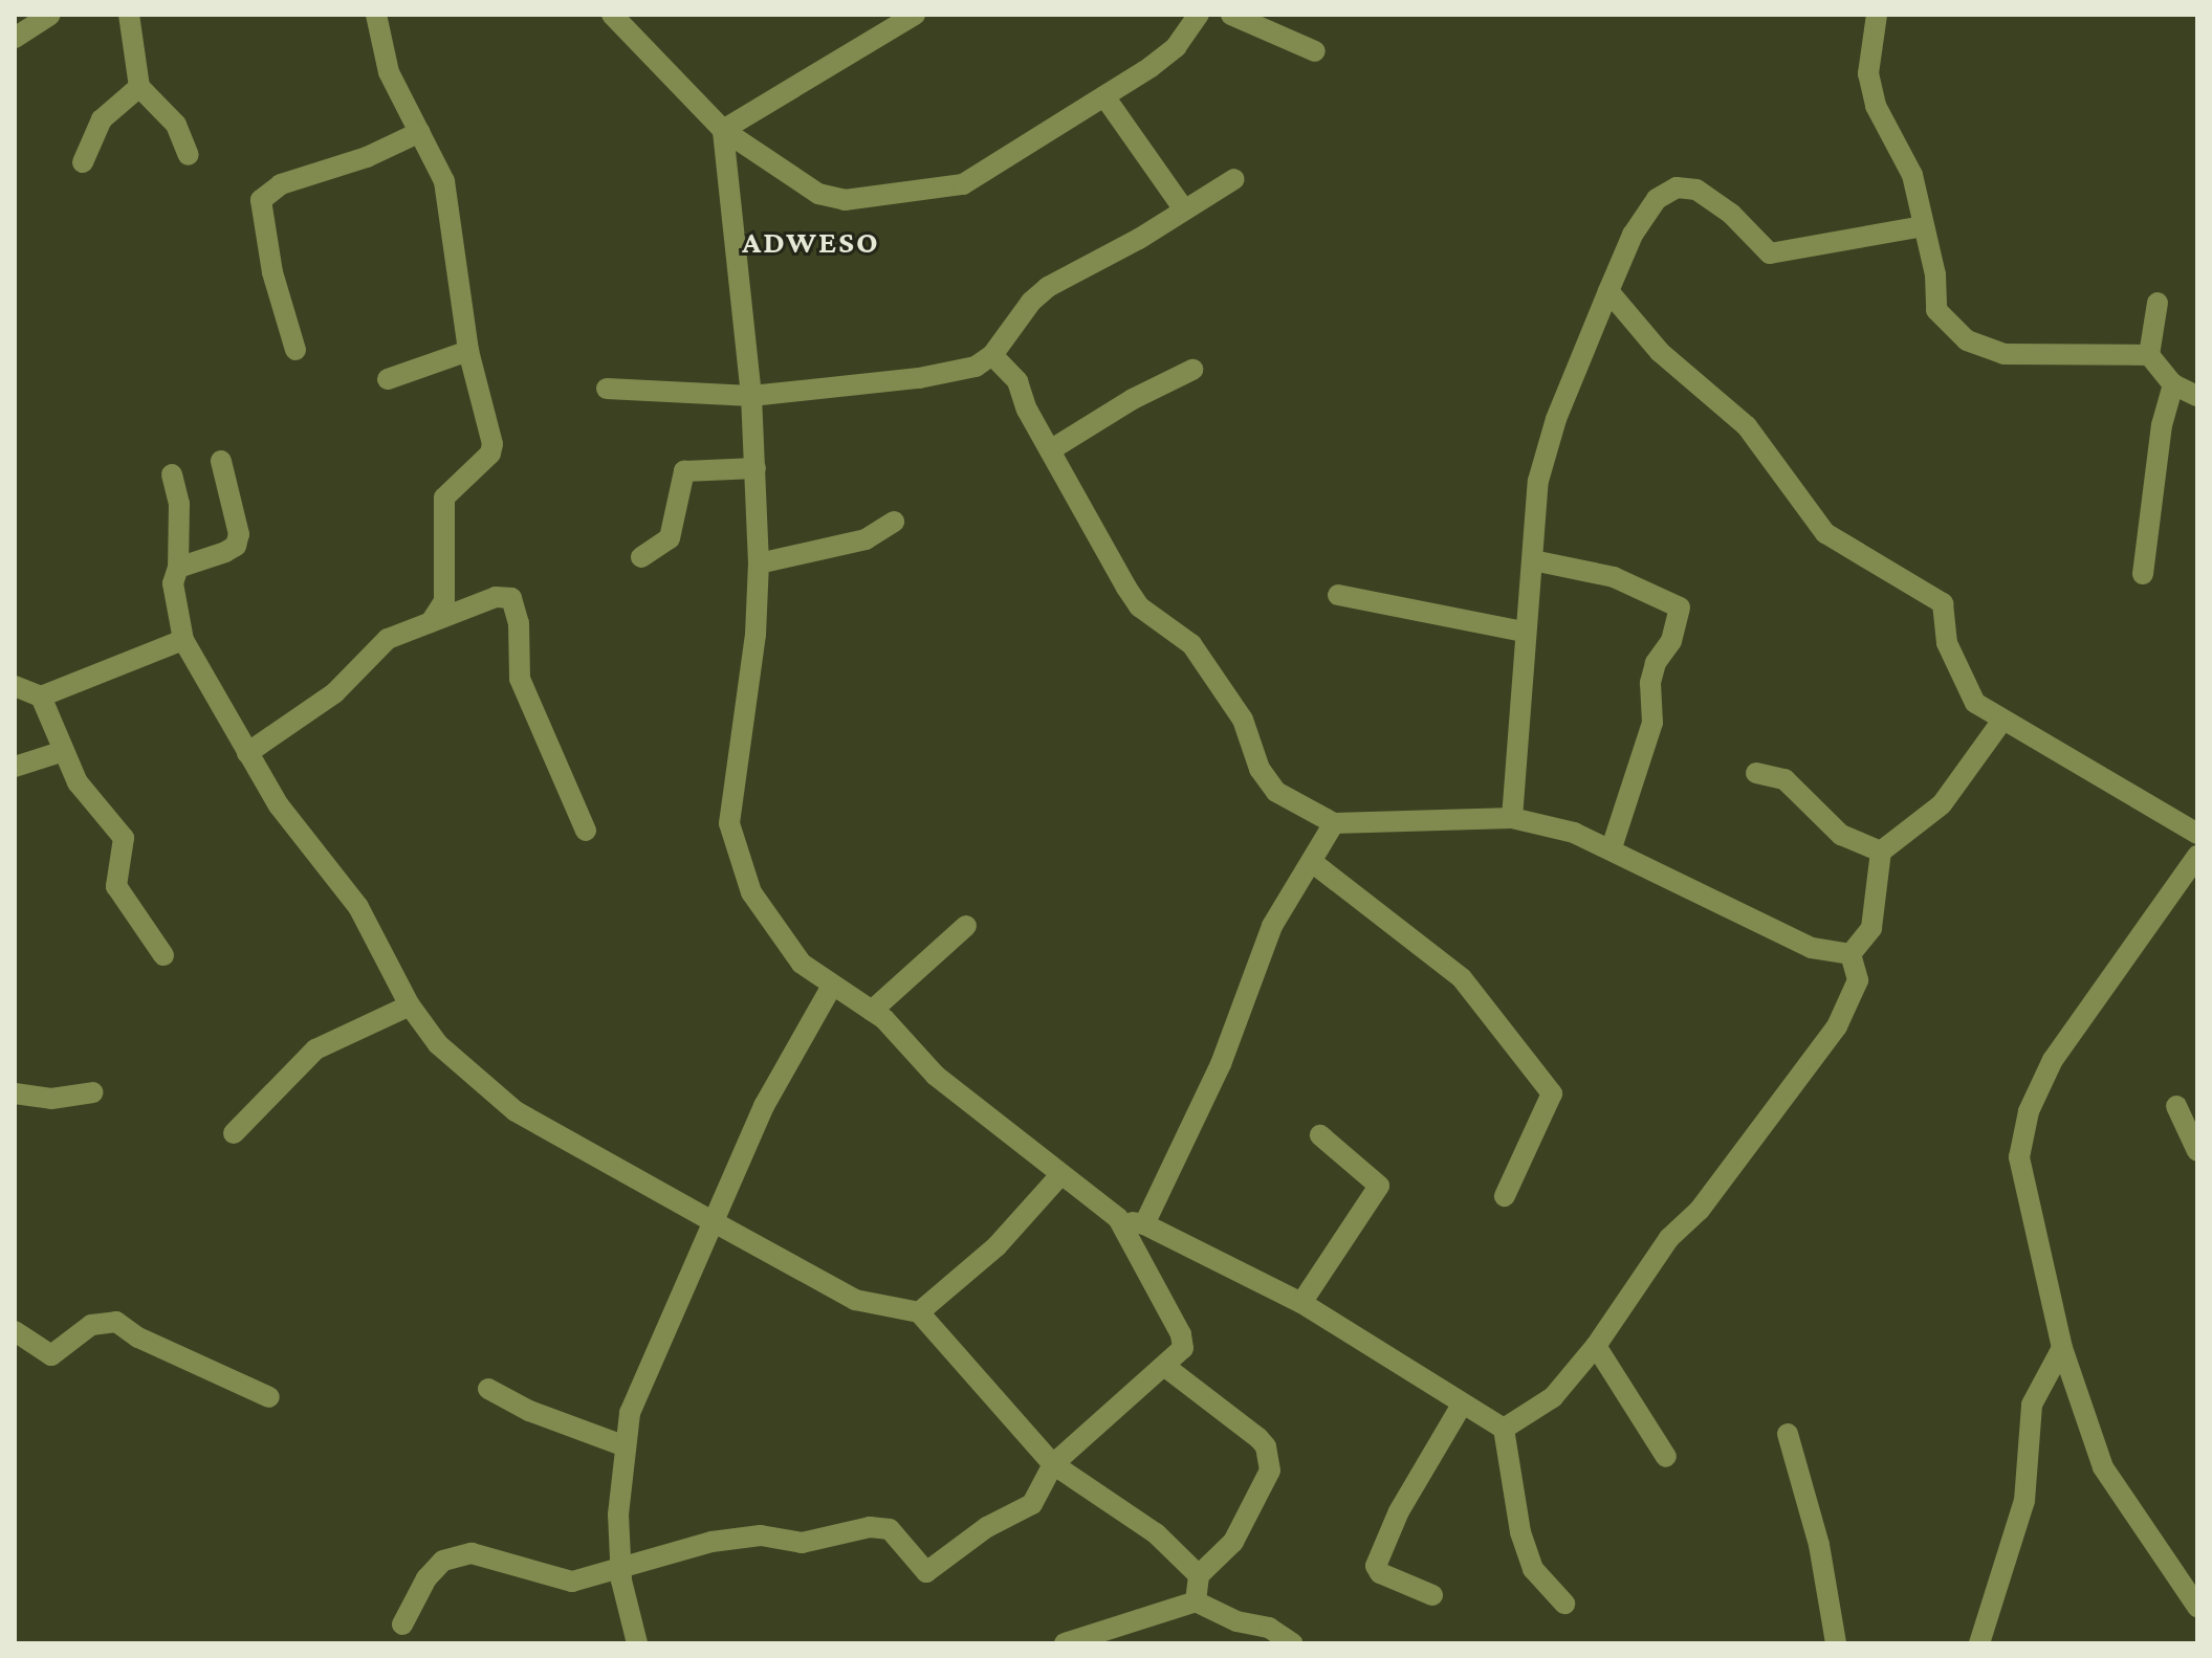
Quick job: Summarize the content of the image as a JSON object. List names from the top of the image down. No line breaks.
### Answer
{"districts":["ADWESO"]}
